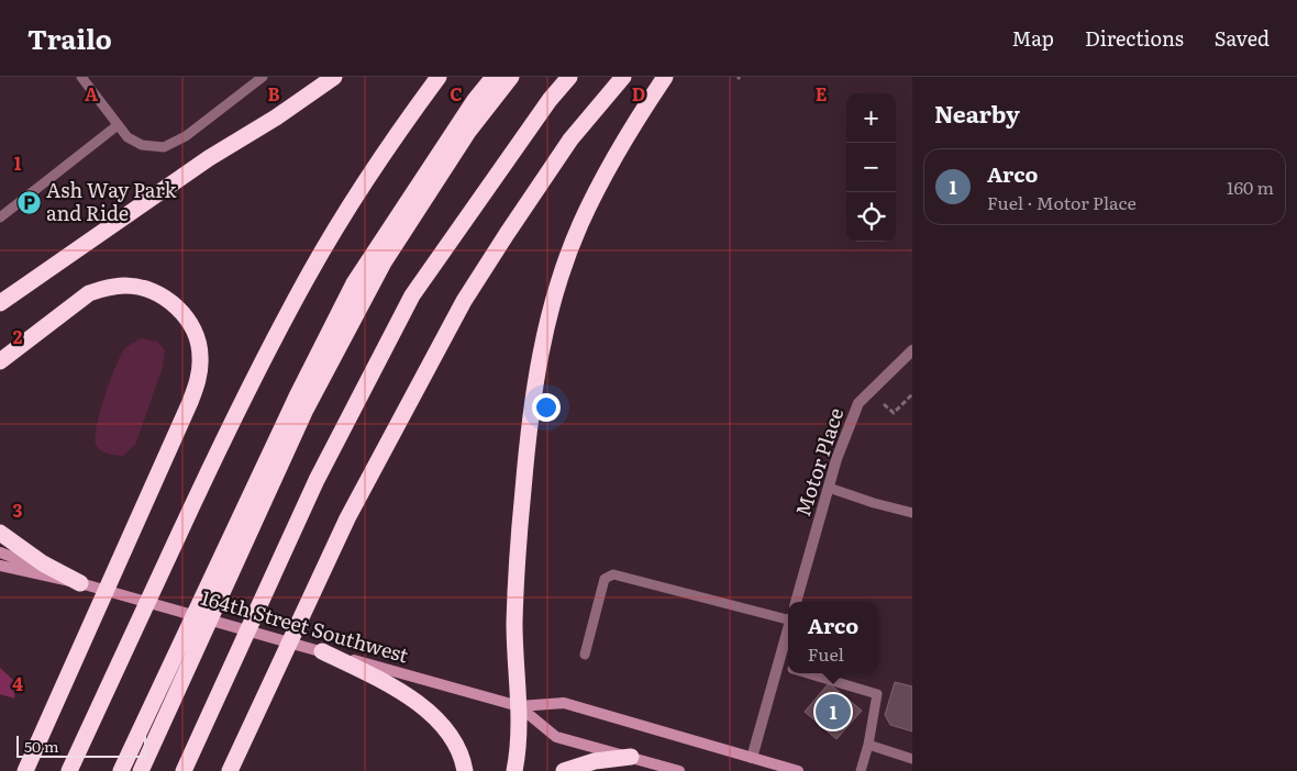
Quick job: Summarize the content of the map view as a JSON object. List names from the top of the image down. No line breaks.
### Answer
{"streets":{"main road":["164th Street Southwest"],"street":["Motor Place"]},"places":{"parking":["Ash Way Park and Ride"]},"scale_bar":"50 m","page":{"header":"Trailo","nav":["Map","Directions","Saved"],"heading":"Nearby","map_buttons":["+","−"],"list":[{"mark":"1","name":"Arco","note":"Fuel · Motor Place","value":"160 m"}],"popup":["Arco","Fuel"],"pins":"1","scale":"50 m"},"grid":{"columns":["A","B","C","D","E"],"rows":["1","2","3","4"]}}
